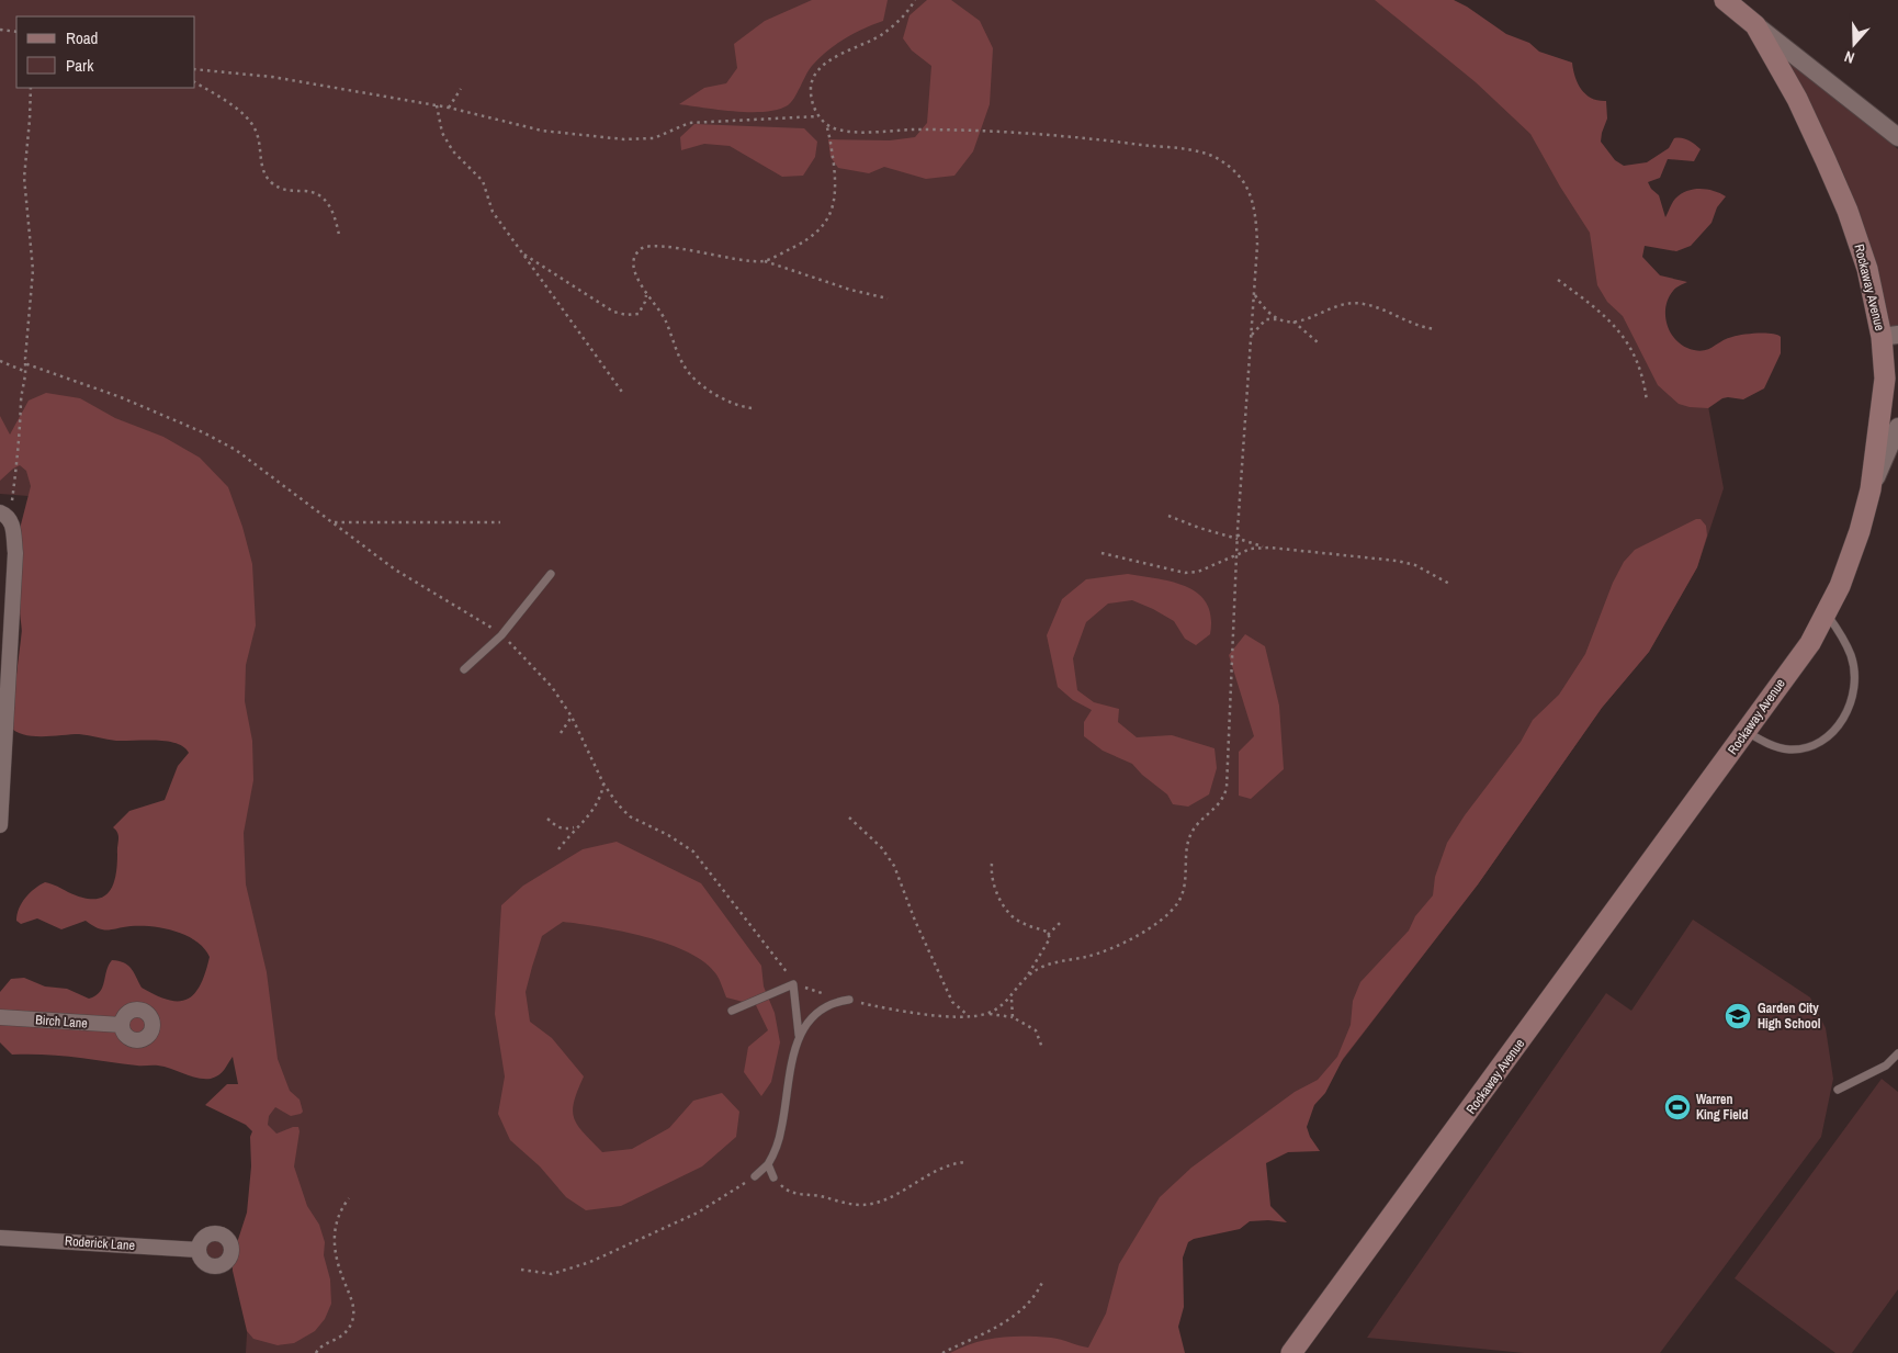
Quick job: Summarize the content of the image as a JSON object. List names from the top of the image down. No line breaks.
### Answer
{"streets":{"main road":["Rockaway Avenue"],"street":["Birch Lane","Roderick Lane"]},"places":{"school or university":["Garden City High School"],"sports":["Warren King Field"]},"legend":["Road","Park"],"north":"bottom"}
